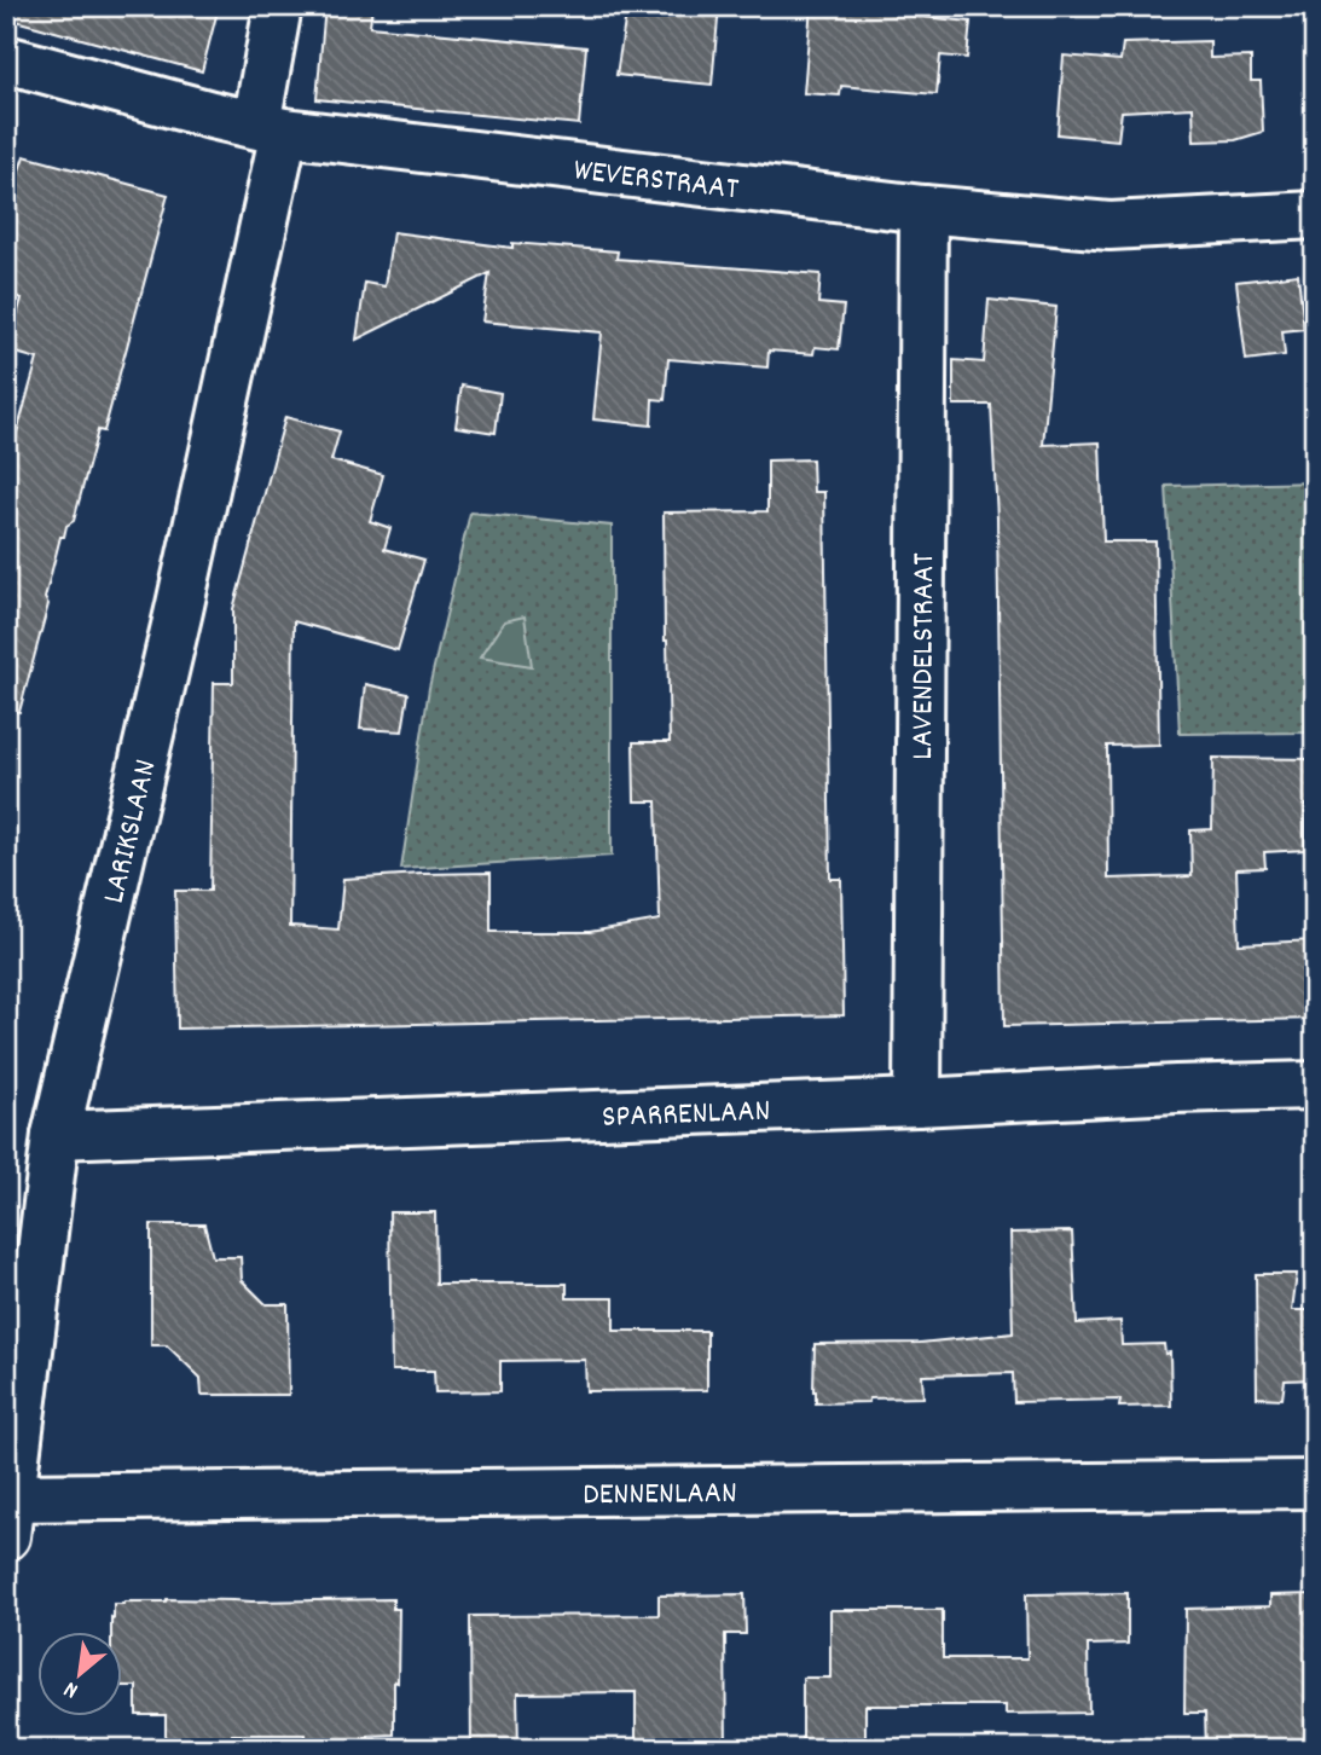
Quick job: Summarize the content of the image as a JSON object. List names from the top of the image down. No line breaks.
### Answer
{"streets":{"street":["WEVERSTRAAT","LAVENDELSTRAAT","LARIKSLAAN","SPARRENLAAN","DENNENLAAN"]},"crossings":[["WEVERSTRAAT","LAVENDELSTRAAT"],["WEVERSTRAAT","LARIKSLAAN"],["LAVENDELSTRAAT","SPARRENLAAN"],["LARIKSLAAN","SPARRENLAAN"],["LARIKSLAAN","DENNENLAAN"]],"north":"bottom left"}
